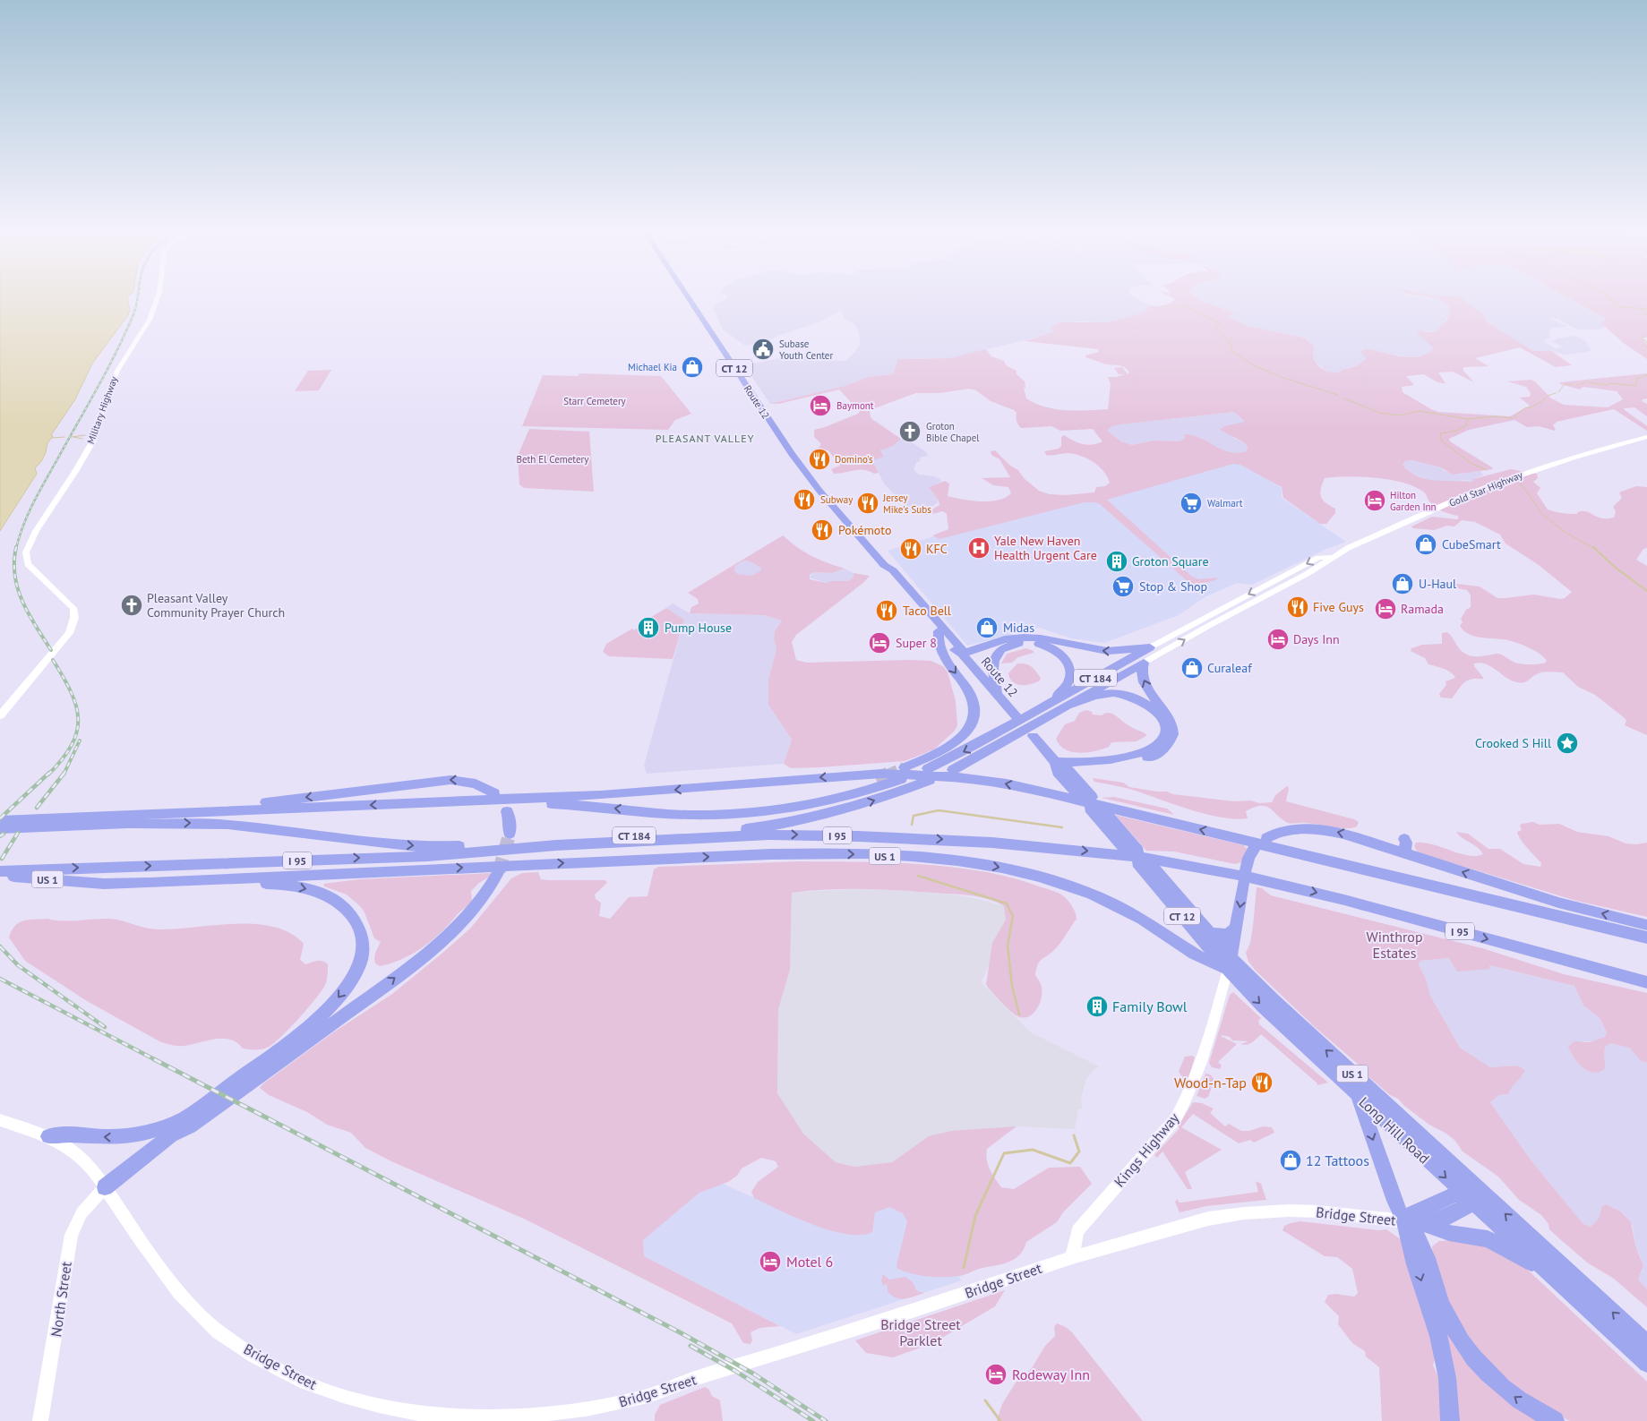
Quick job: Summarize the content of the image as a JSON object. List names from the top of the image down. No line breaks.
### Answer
{"streets":{"highway":["CT 12","Route 12","CT 184","I 95","US 1","Long Hill Road","Bridge Street"],"main road":["Military Highway","Gold Star Highway","Kings Highway","North Street"]},"crossings":[["Gold Star Highway","CT 184"],["CT 184","I 95"],["I 95","Long Hill Road"],["US 1","Long Hill Road"],["US 1","Kings Highway"],["Long Hill Road","Kings Highway"],["Long Hill Road","Bridge Street"],["Kings Highway","Bridge Street"],["Bridge Street","North Street"]],"districts":["PLEASANT VALLEY"],"parks":["Starr Cemetery","Beth El Cemetery","Winthrop Estates","Bridge Street Parklet"],"places":{"public building":["Subase Youth Center"],"shop":["Michael Kia","CubeSmart","U-Haul","Midas","Curaleaf","12 Tattoos"],"hotel":["Baymont","Hilton Garden Inn","Ramada","Days Inn","Super 8","Motel 6","Rodeway Inn"],"church":["Groton Bible Chapel","Pleasant Valley Community Prayer Church"],"restaurant":["Domino's","Subway","Jersey Mike's Subs","Pokémoto","KFC","Five Guys","Taco Bell","Wood-n-Tap"],"supermarket":["Walmart","Stop & Shop"],"hospital":["Yale New Haven Health Urgent Care"],"building":["Groton Square","Pump House","Family Bowl"],"place":["Crooked S Hill"]}}
